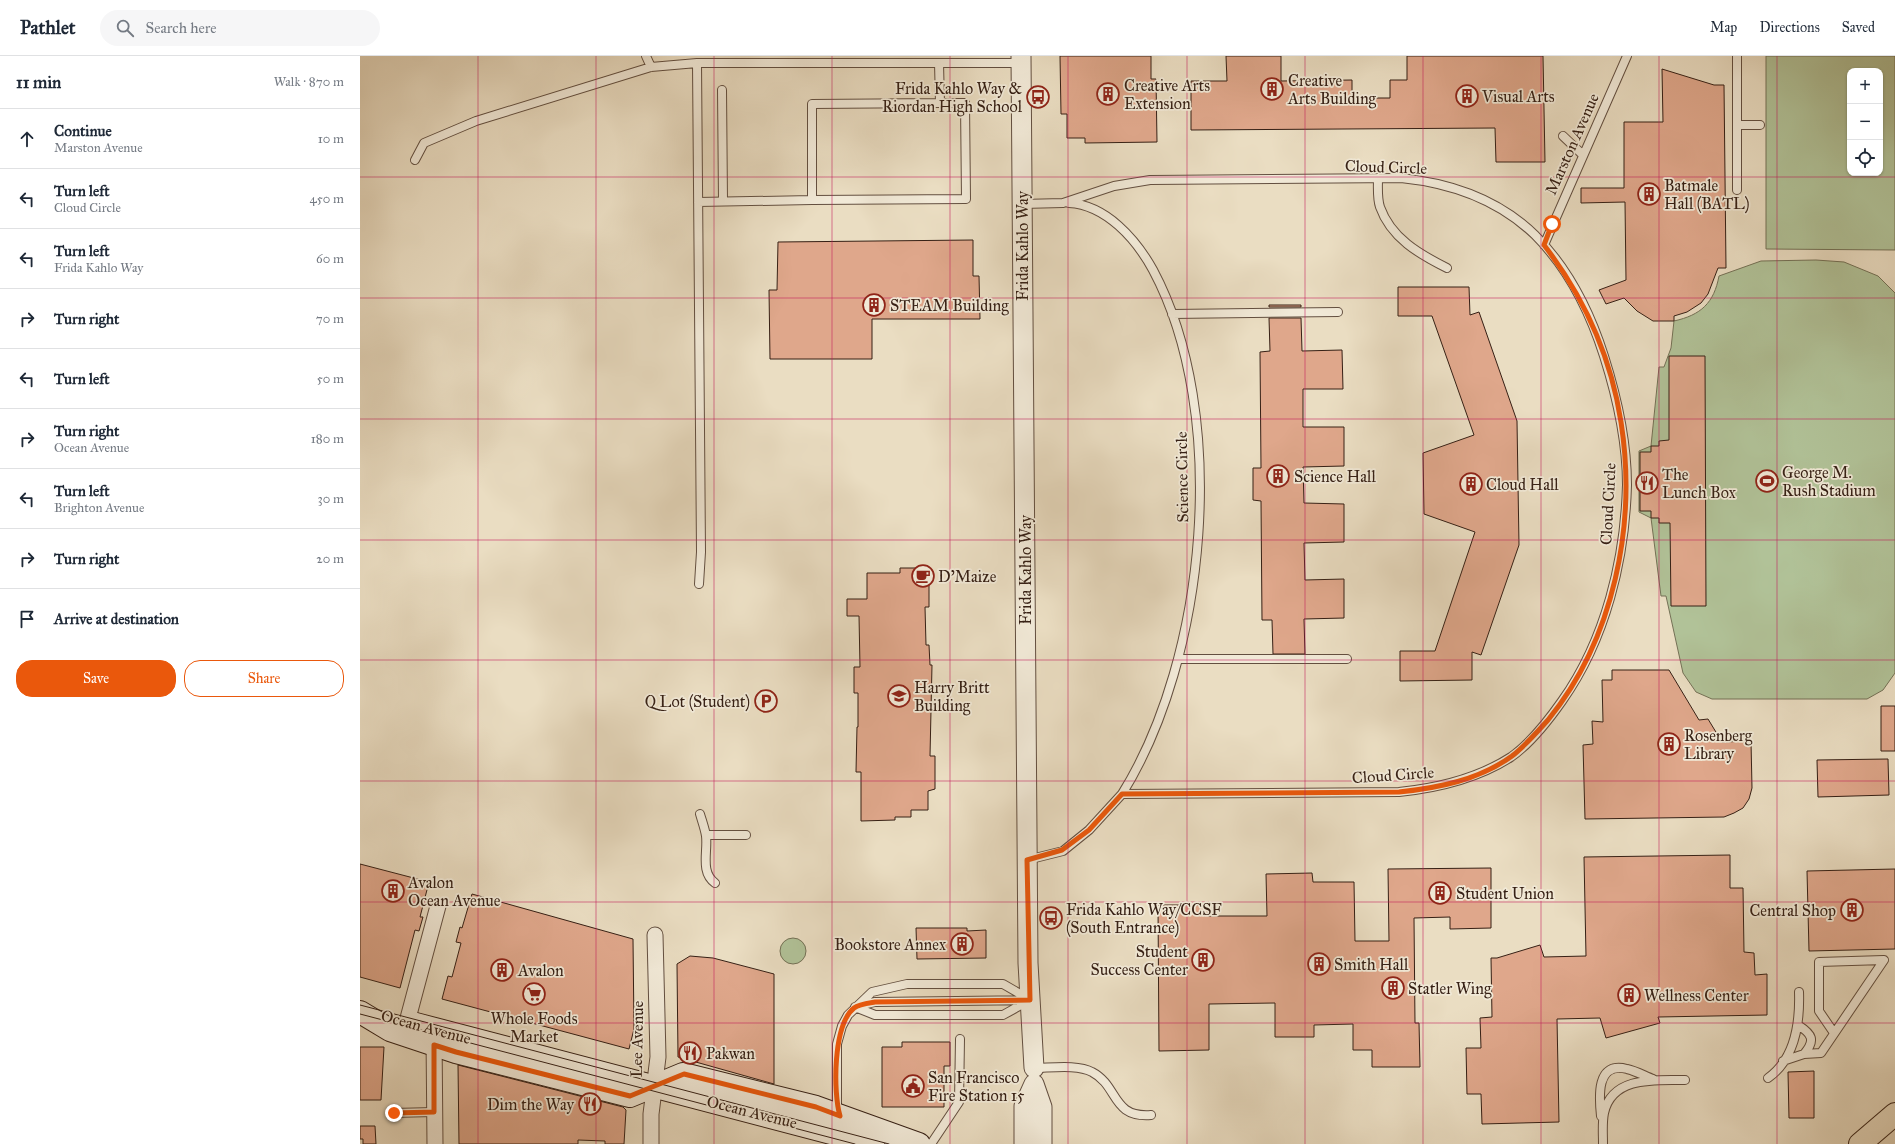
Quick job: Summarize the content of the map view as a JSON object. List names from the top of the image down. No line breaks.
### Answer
{"streets":{"main road":["Ocean Avenue"],"street":["Frida Kahlo Way","Lee Avenue"],"lane":["Marston Avenue","Cloud Circle","Science Circle"]},"crossings":[["Marston Avenue","Cloud Circle"],["Cloud Circle","Frida Kahlo Way"],["Cloud Circle","Science Circle"],["Ocean Avenue","Lee Avenue"]],"places":{"building":["Creative Arts Building","Creative Arts Extension","Visual Arts","Batmale Hall (BATL)","STEAM Building","Science Hall","Cloud Hall","Rosenberg Library","Avalon Ocean Avenue","Student Union","Central Shop","Bookstore Annex","Student Success Center","Smith Hall","Avalon","Statler Wing","Wellness Center"],"bus stop":["Frida Kahlo Way & Riordan High School","Frida Kahlo Way/CCSF (South Entrance)"],"sports":["George M. Rush Stadium"],"restaurant":["The Lunch Box","Pakwan","Dim the Way"],"cafe":["D'Maize"],"school or university":["Harry Britt Building"],"parking":["Q Lot (Student)"],"supermarket":["Whole Foods Market"],"public building":["San Francisco Fire Station 15"]},"page":{"header":"Pathlet","search":"Search here","nav":["Map","Directions","Saved"],"heading":["11 min","Walk · 870 m"],"map_buttons":["+","−"],"list":[["Continue","Marston Avenue","10 m"],["Turn left","Cloud Circle","450 m"],["Turn left","Frida Kahlo Way","60 m"],["Turn right","70 m"],["Turn left","50 m"],["Turn right","Ocean Avenue","180 m"],["Turn left","Brighton Avenue","30 m"],["Turn right","20 m"],"Arrive at destination"],"buttons":["Save","Share"]}}
